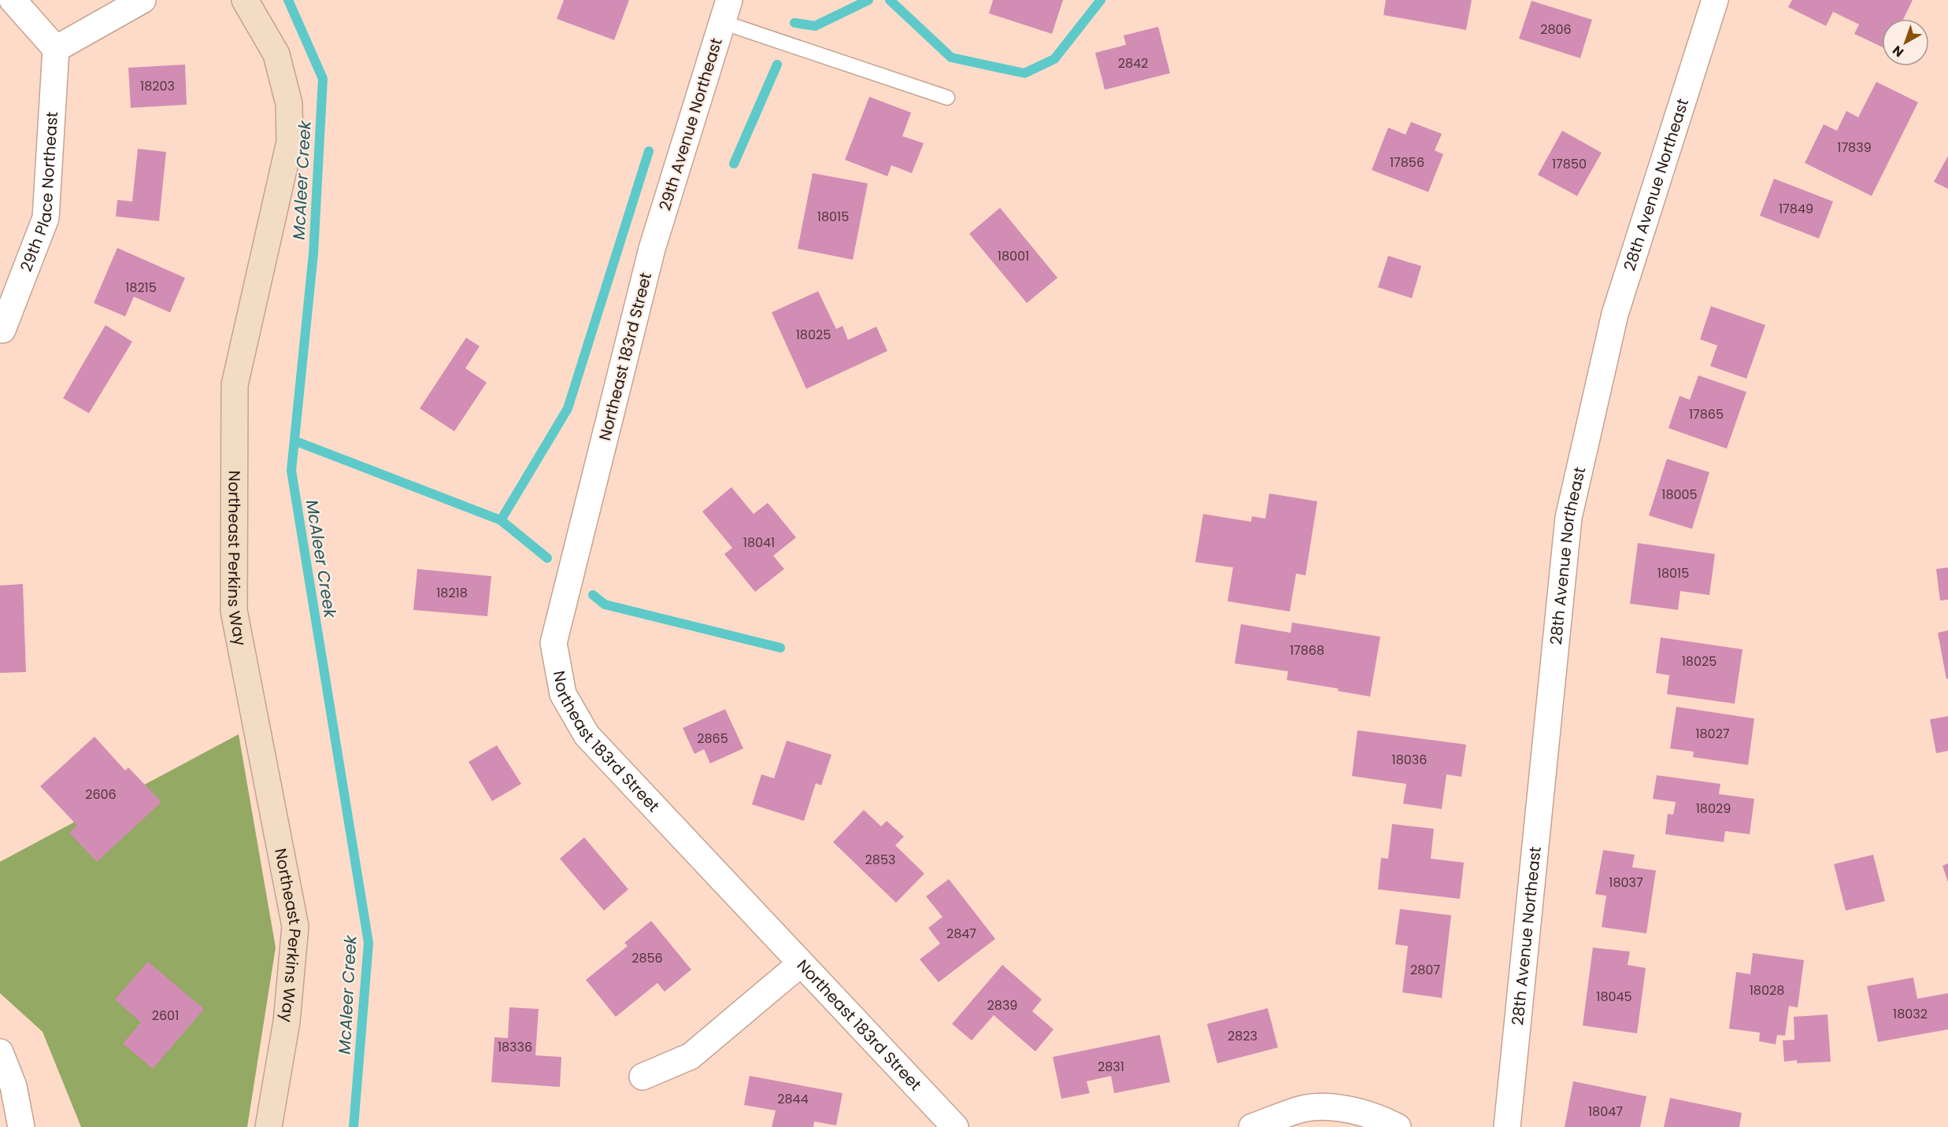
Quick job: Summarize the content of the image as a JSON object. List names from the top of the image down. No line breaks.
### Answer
{"streets":{"street":["29th Avenue Northeast","28th Avenue Northeast","29th Place Northeast","Northeast 183rd Street","Northeast Perkins Way"]},"crossings":[["29th Avenue Northeast","Northeast 183rd Street"]],"water":["McAleer Creek"],"house_numbers":["2806","2842","18203","17839","17856","17850","17849","18015","18001","18215","18025","17865","18005","18041","18015","18218","17868","18025","18027","2865","18036","2606","18029","2853","18037","2847","2856","2807","18028","18045","2839","18032","2601","2823","18336","2831","2844","18047"],"north":"bottom left"}
